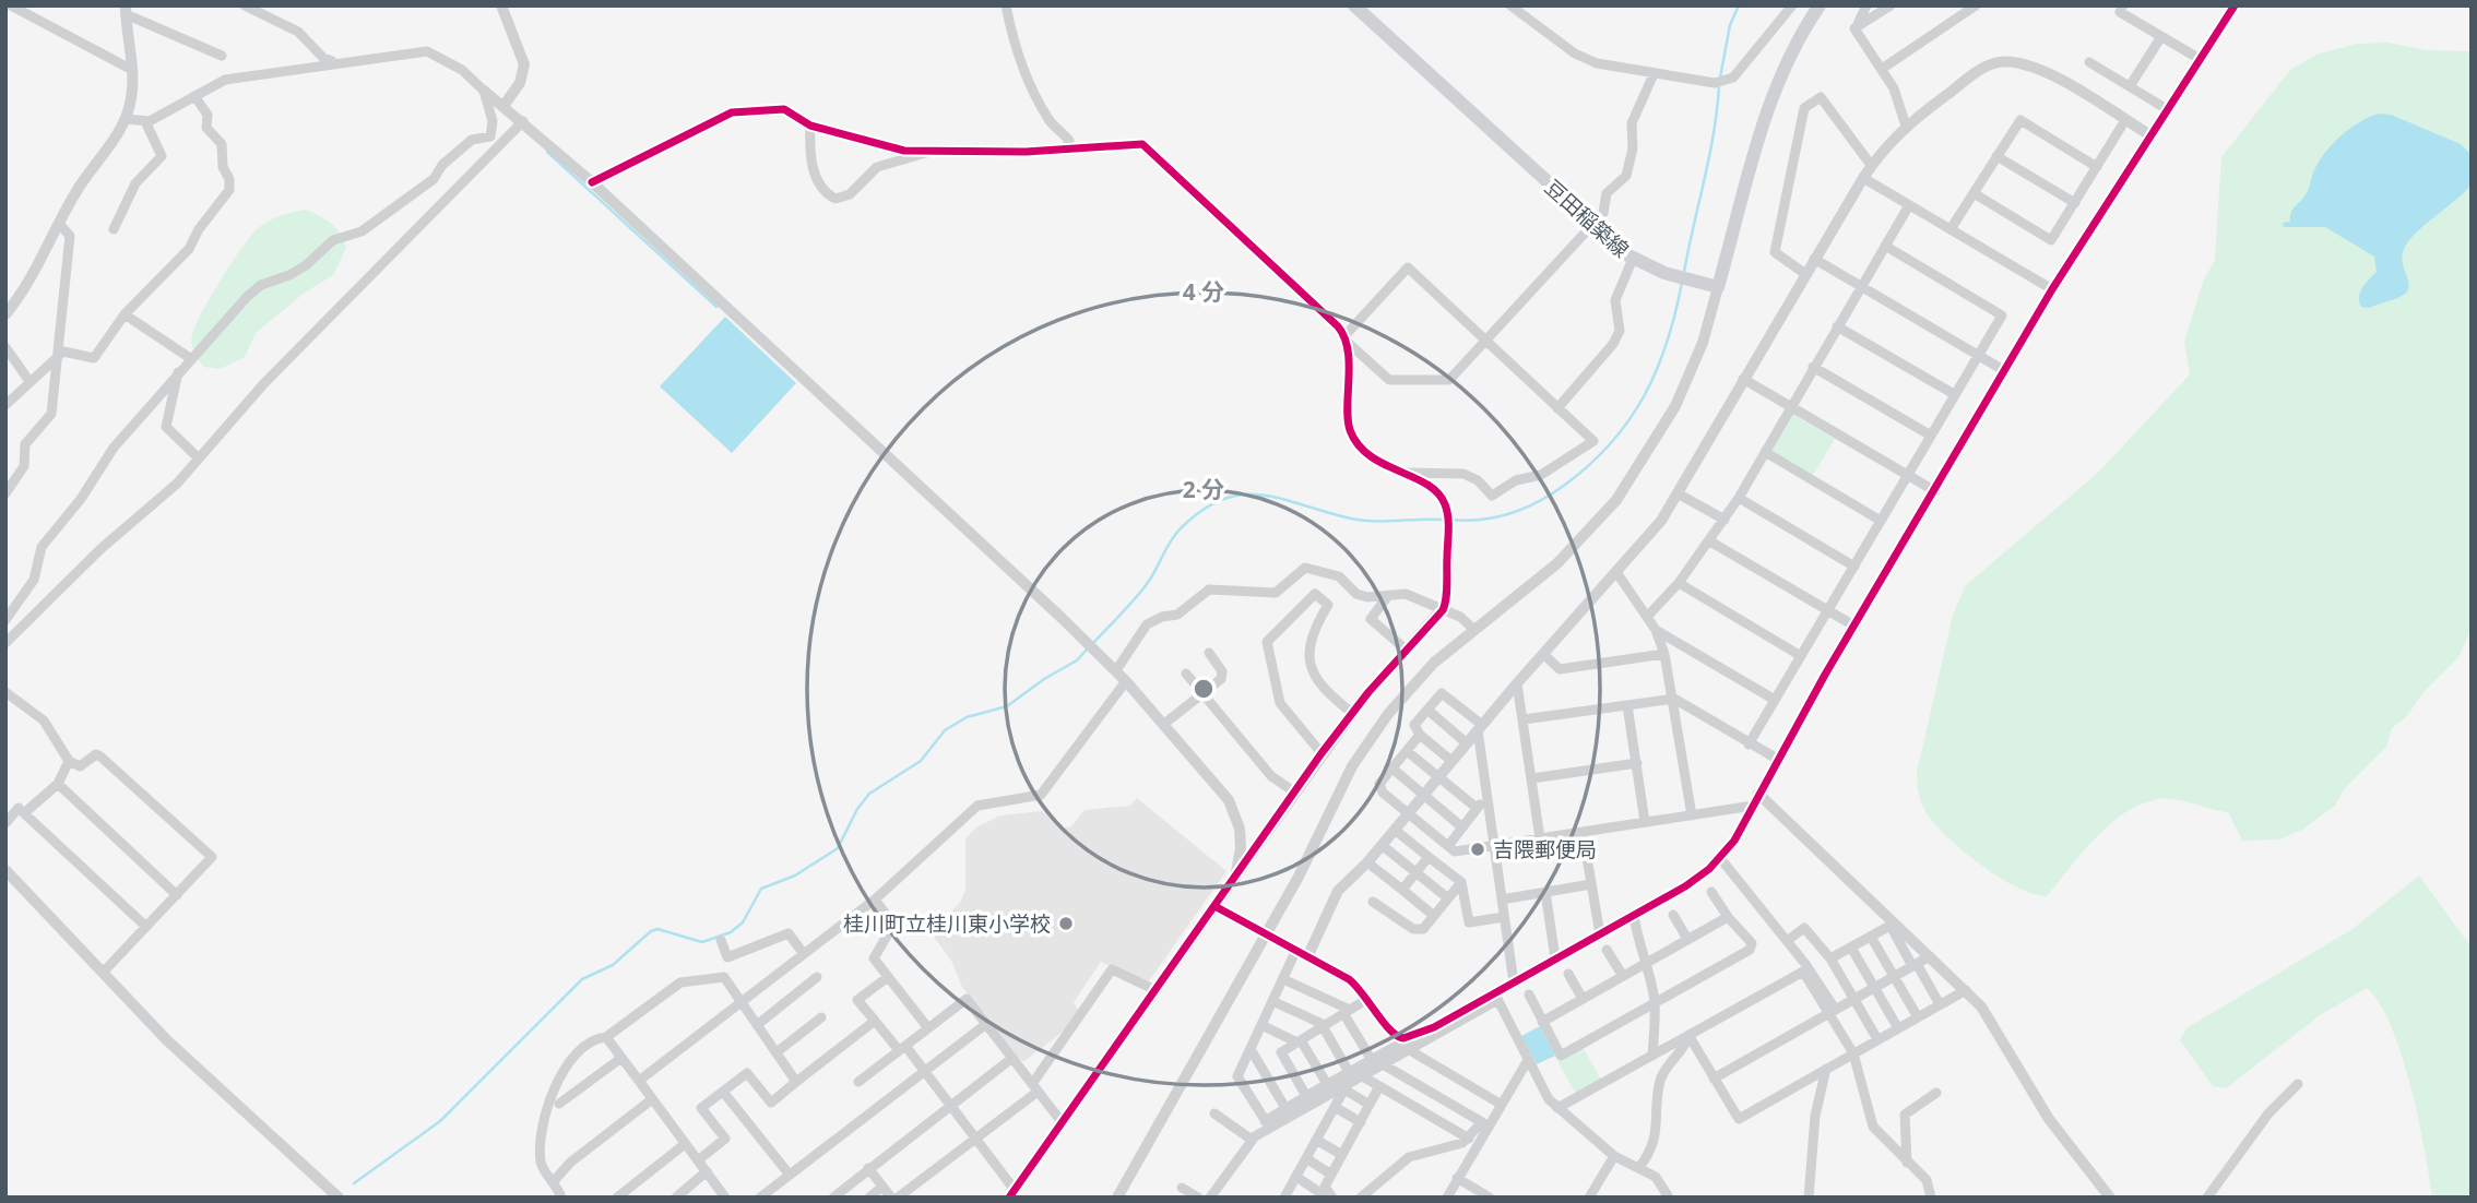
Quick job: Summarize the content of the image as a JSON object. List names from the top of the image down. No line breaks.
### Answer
{"streets":{"main road":["豆田稲築線"]},"places":["吉隈郵便局","桂川町立桂川東小学校"],"rings":["4 分","2 分"]}
